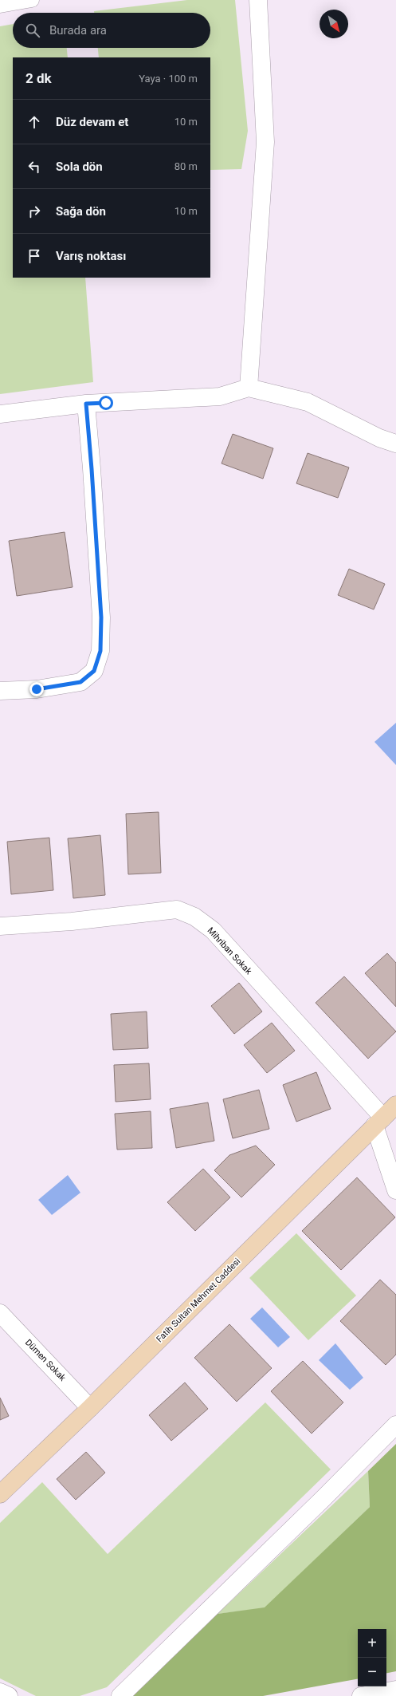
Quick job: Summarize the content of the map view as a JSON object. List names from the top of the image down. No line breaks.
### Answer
{"streets":{"street":["Mihriban Sokak","Fatih Sultan Mehmet Caddesi","Dümen Sokak"]},"crossings":[["Mihriban Sokak","Fatih Sultan Mehmet Caddesi"],["Fatih Sultan Mehmet Caddesi","Dümen Sokak"]],"north":"bottom right","page":{"search":"Burada ara","heading":["2 dk","Yaya · 100 m"],"list":[["Düz devam et","10 m"],["Sola dön","80 m"],["Sağa dön","10 m"],"Varış noktası"],"map_buttons":["+","−"]}}
